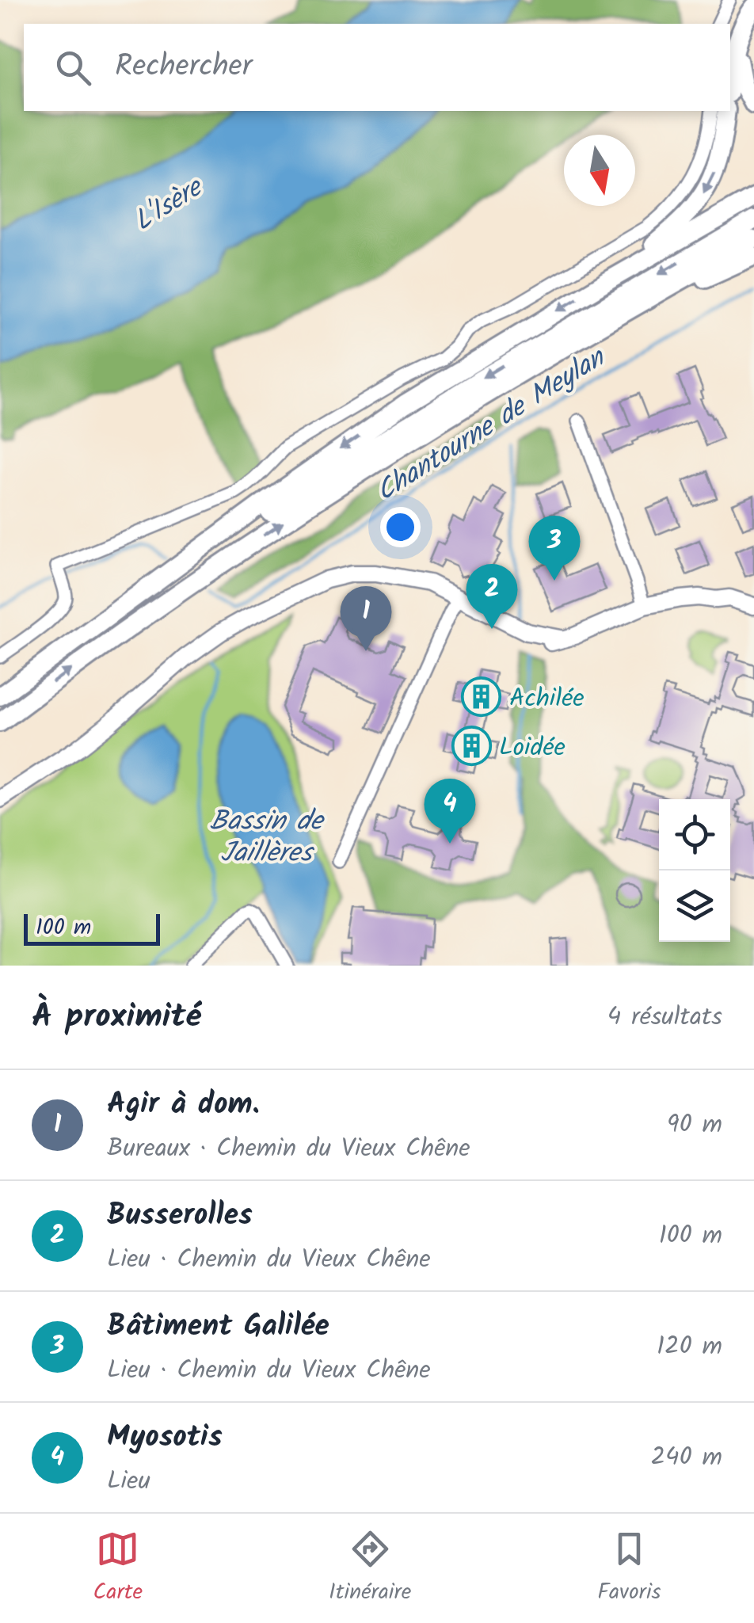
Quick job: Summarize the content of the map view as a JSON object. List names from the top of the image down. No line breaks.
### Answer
{"water":["L'Isère","Chantourne de Meylan","Bassin de Jaillères"],"places":{"building":["Achilée","Loidée"]},"scale_bar":"100 m","north":"bottom","page":{"search":"Rechercher","pins":["3","2","1","4"],"scale":"100 m","heading":["À proximité","4 résultats"],"list":[{"mark":"1","name":"Agir à dom.","note":"Bureaux · Chemin du Vieux Chêne","value":"90 m"},{"mark":"2","name":"Busserolles","note":"Lieu · Chemin du Vieux Chêne","value":"100 m"},{"mark":"3","name":"Bâtiment Galilée","note":"Lieu · Chemin du Vieux Chêne","value":"120 m"},{"mark":"4","name":"Myosotis","note":"Lieu","value":"240 m"}],"nav":["Carte","Itinéraire","Favoris"]}}
